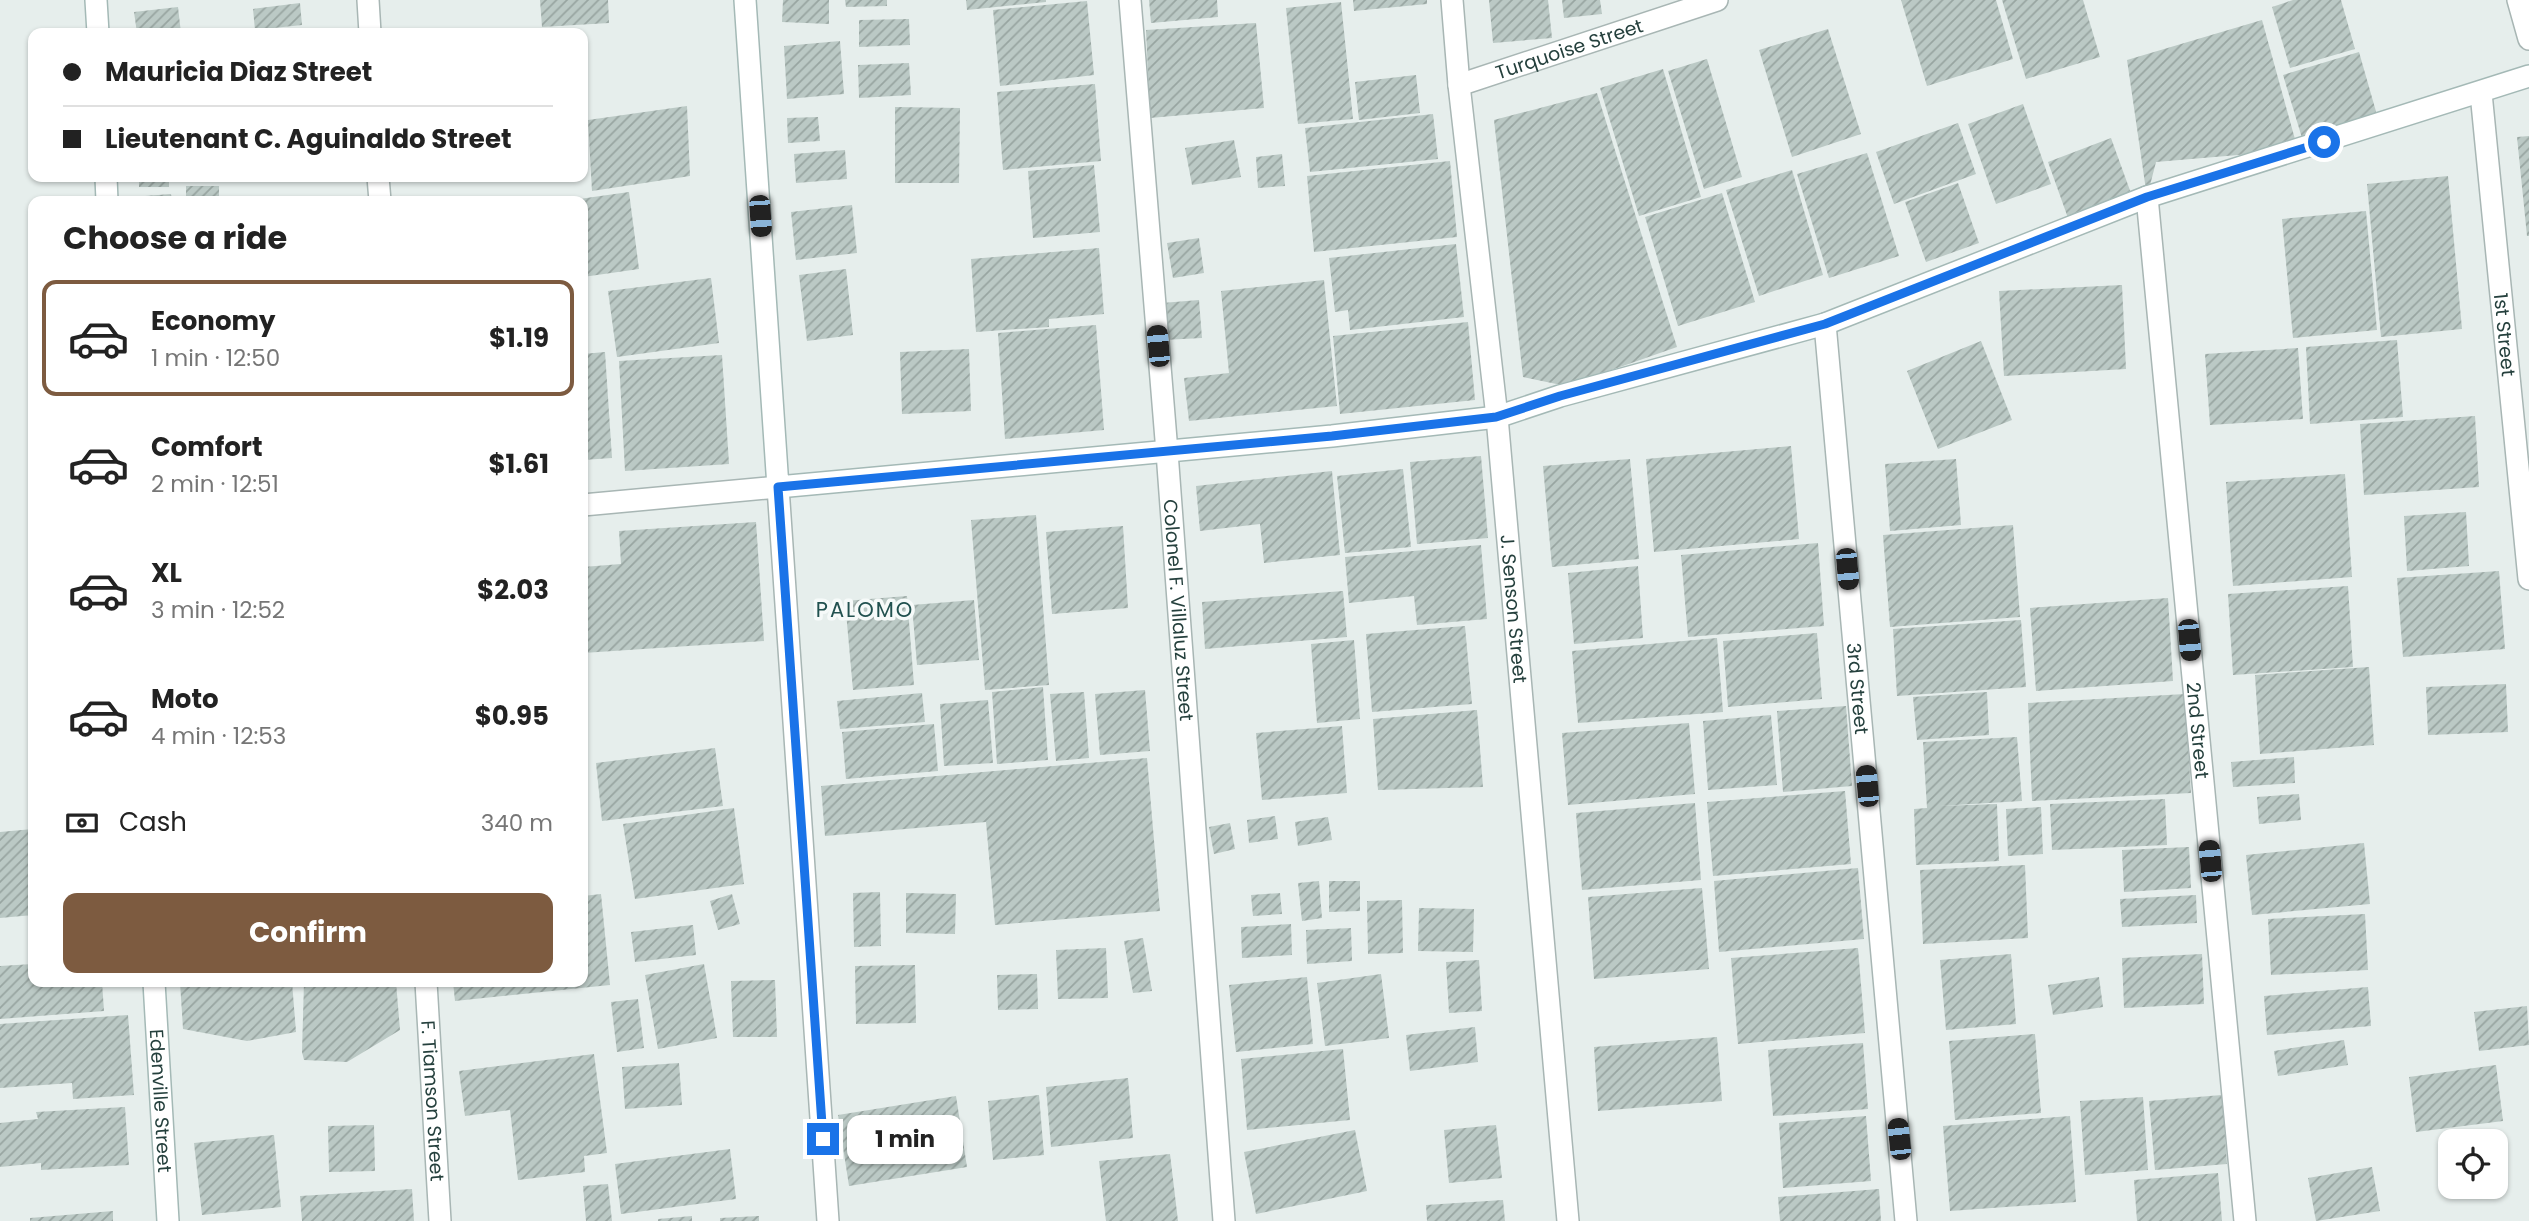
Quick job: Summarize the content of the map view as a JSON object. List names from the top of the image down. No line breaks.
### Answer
{"streets":{"street":["Turquoise Street","1st Street","Colonel F. Villaluz Street","J. Senson Street","3rd Street","2nd Street","Edenville Street","F. Tiamson Street"]},"crossings":[["Turquoise Street","J. Senson Street"]],"districts":["PALOMO"],"page":{"banner":["Mauricia Diaz Street","Lieutenant C. Aguinaldo Street"],"heading":"Choose a ride","list":[{"name":"Economy","note":"1 min · 12:50","value":"$1.19"},{"name":"Comfort","note":"2 min · 12:51","value":"$1.61"},{"name":"XL","note":"3 min · 12:52","value":"$2.03"},{"name":"Moto","note":"4 min · 12:53","value":"$0.95"}],"pay":["Cash","340 m"],"buttons":"Confirm","bubble":"1 min"}}
